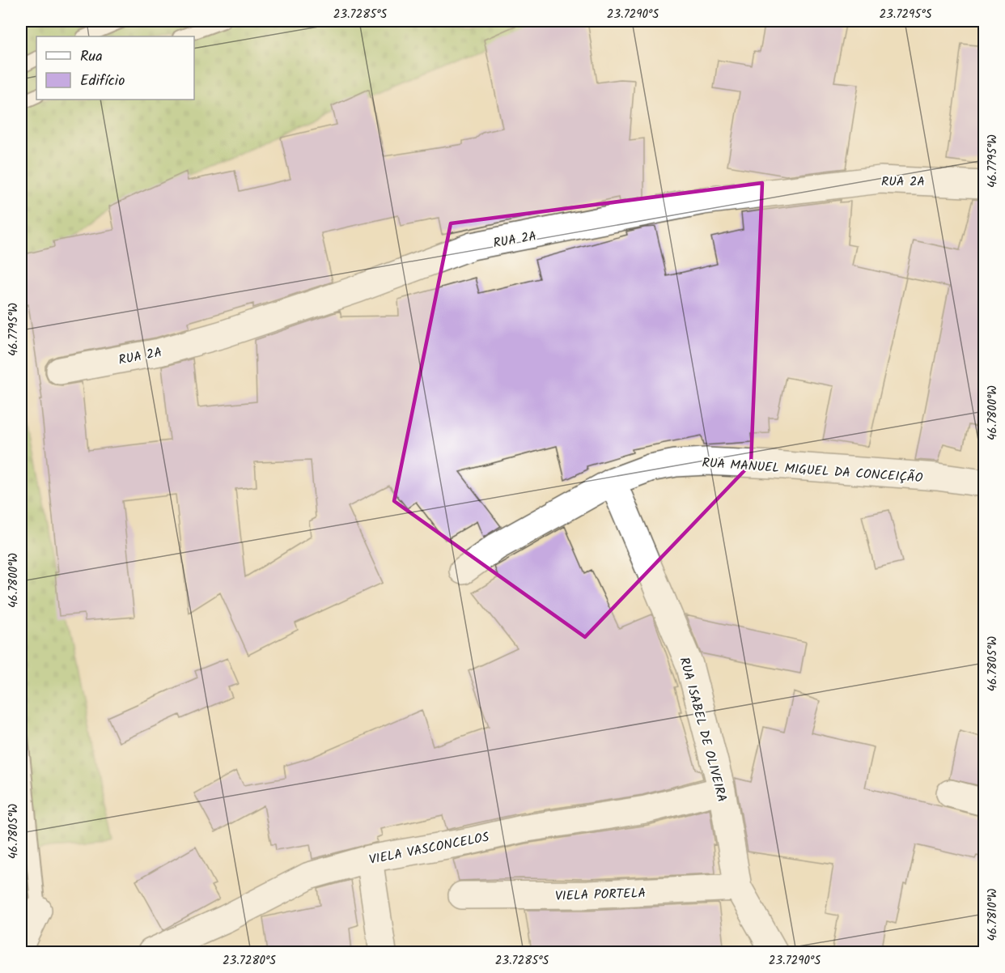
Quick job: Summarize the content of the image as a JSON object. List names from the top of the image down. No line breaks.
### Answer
{"streets":{"street":["RUA 2A","RUA MANUEL MIGUEL DA CONCEIÇÃO","RUA ISABEL DE OLIVEIRA","VIELA VASCONCELOS","VIELA PORTELA"]},"crossings":[["RUA MANUEL MIGUEL DA CONCEIÇÃO","RUA ISABEL DE OLIVEIRA"],["RUA ISABEL DE OLIVEIRA","VIELA VASCONCELOS"],["RUA ISABEL DE OLIVEIRA","VIELA PORTELA"]],"legend":["Rua","Edifício"],"coordinates":["23.7285°S","23.7290°S","23.7295°S","46.7795°W","46.7800°W","46.7805°W","46.7810°W","23.7280°S"]}
